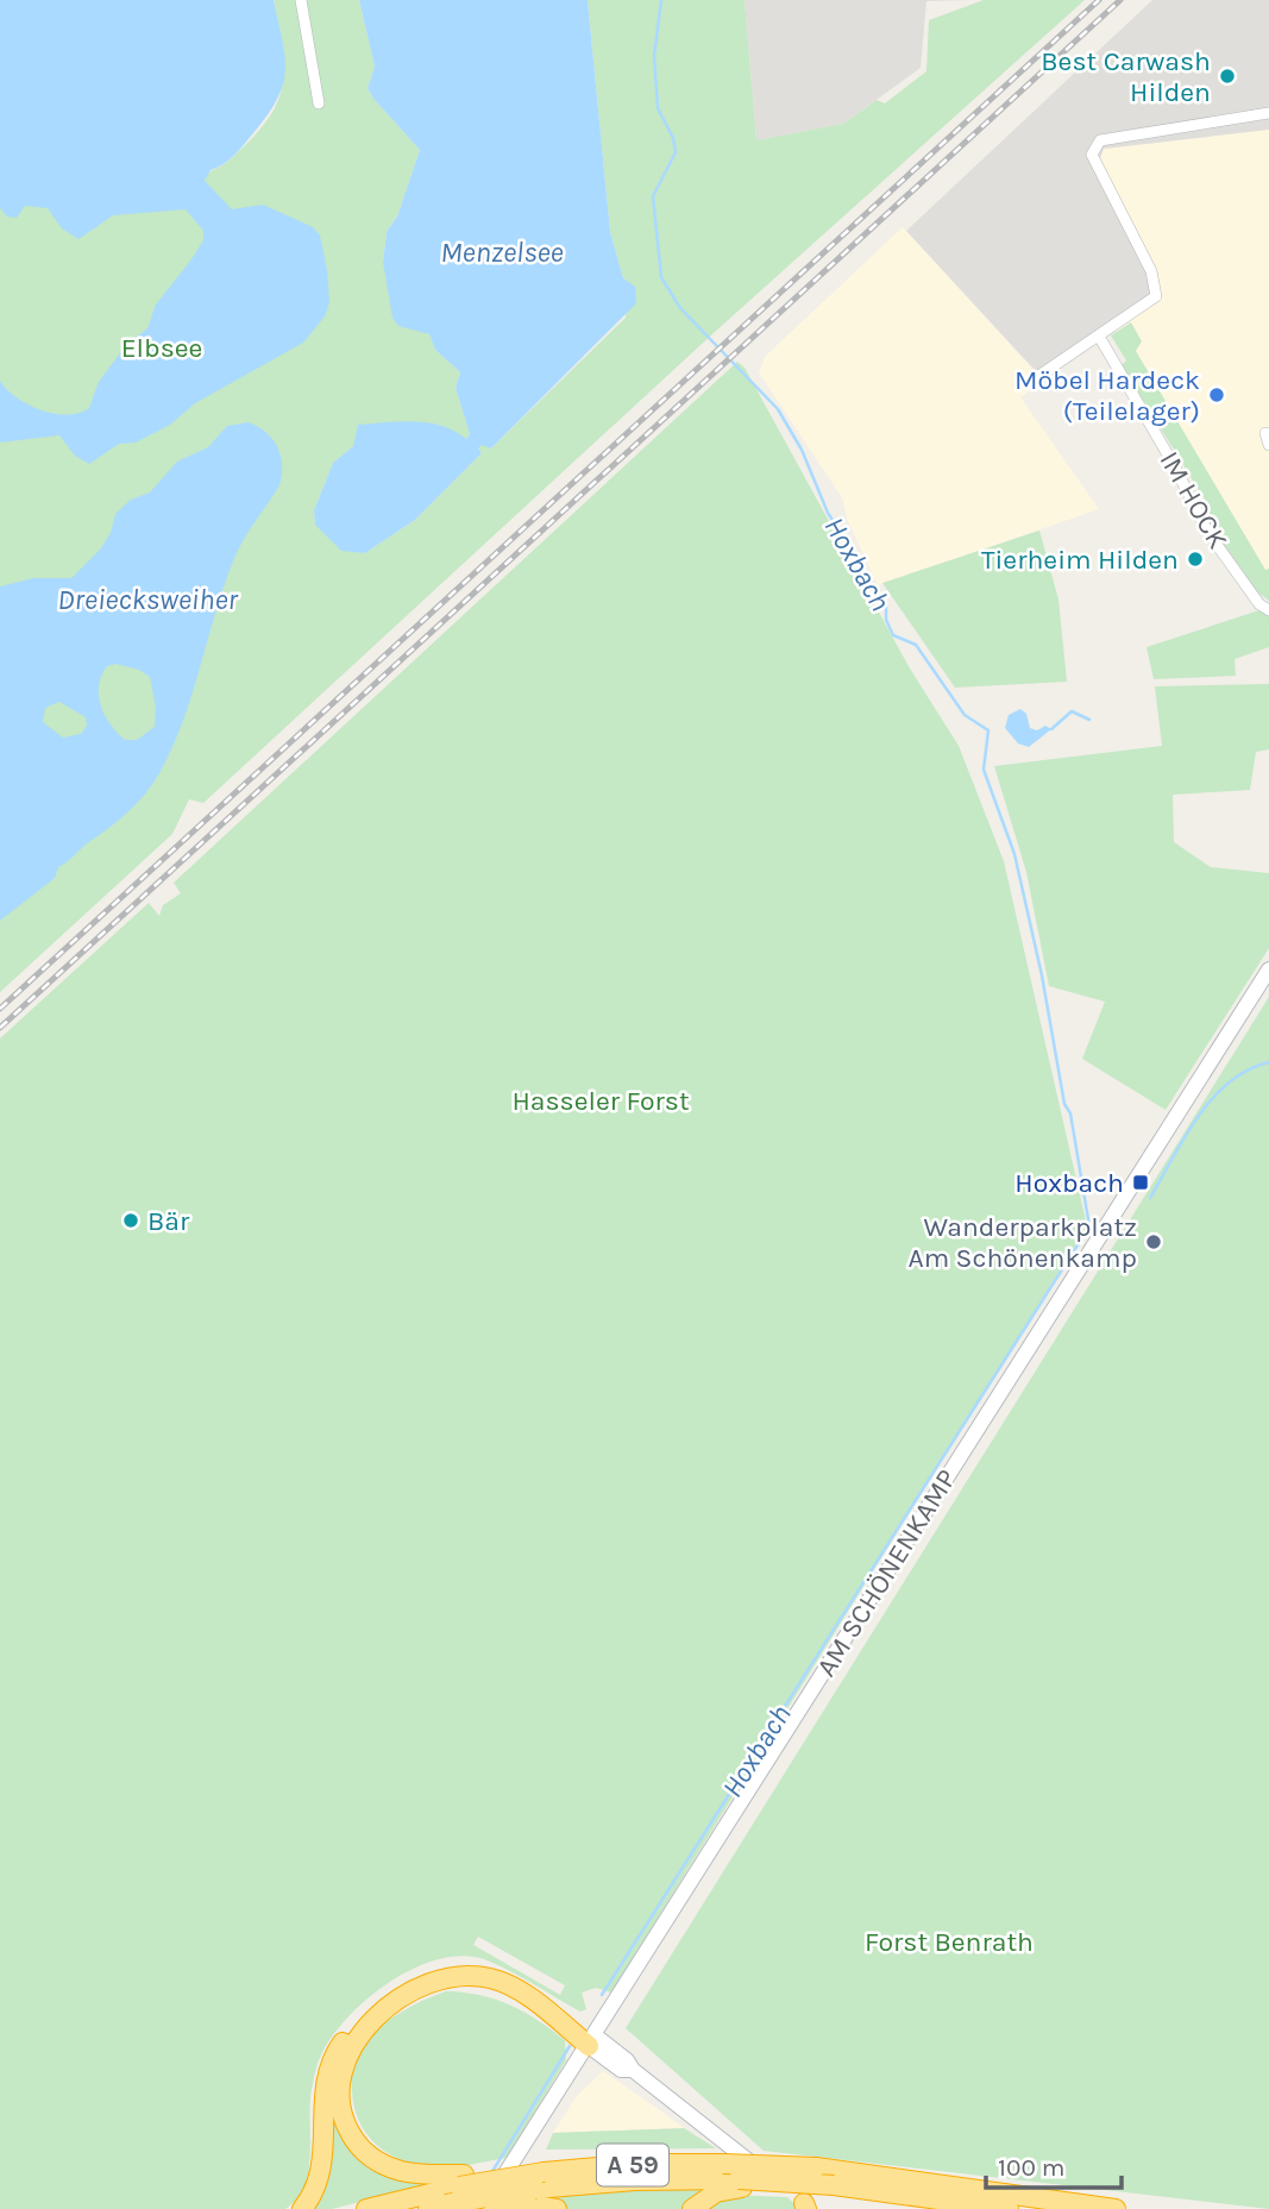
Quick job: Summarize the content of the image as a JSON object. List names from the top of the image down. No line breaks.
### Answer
{"streets":{"highway":["A 59"],"main road":["AM SCHÖNENKAMP"],"street":["IM HOCK"]},"water":["Menzelsee","Hoxbach","Dreiecksweiher"],"parks":["Elbsee","Hasseler Forst","Forst Benrath"],"places":{"other":["Best Carwash Hilden","Möbel Hardeck (Teilelager)","Tierheim Hilden","Bär","Wanderparkplatz Am Schönenkamp"],"transit":["Hoxbach"]},"scale_bar":"100 m"}
